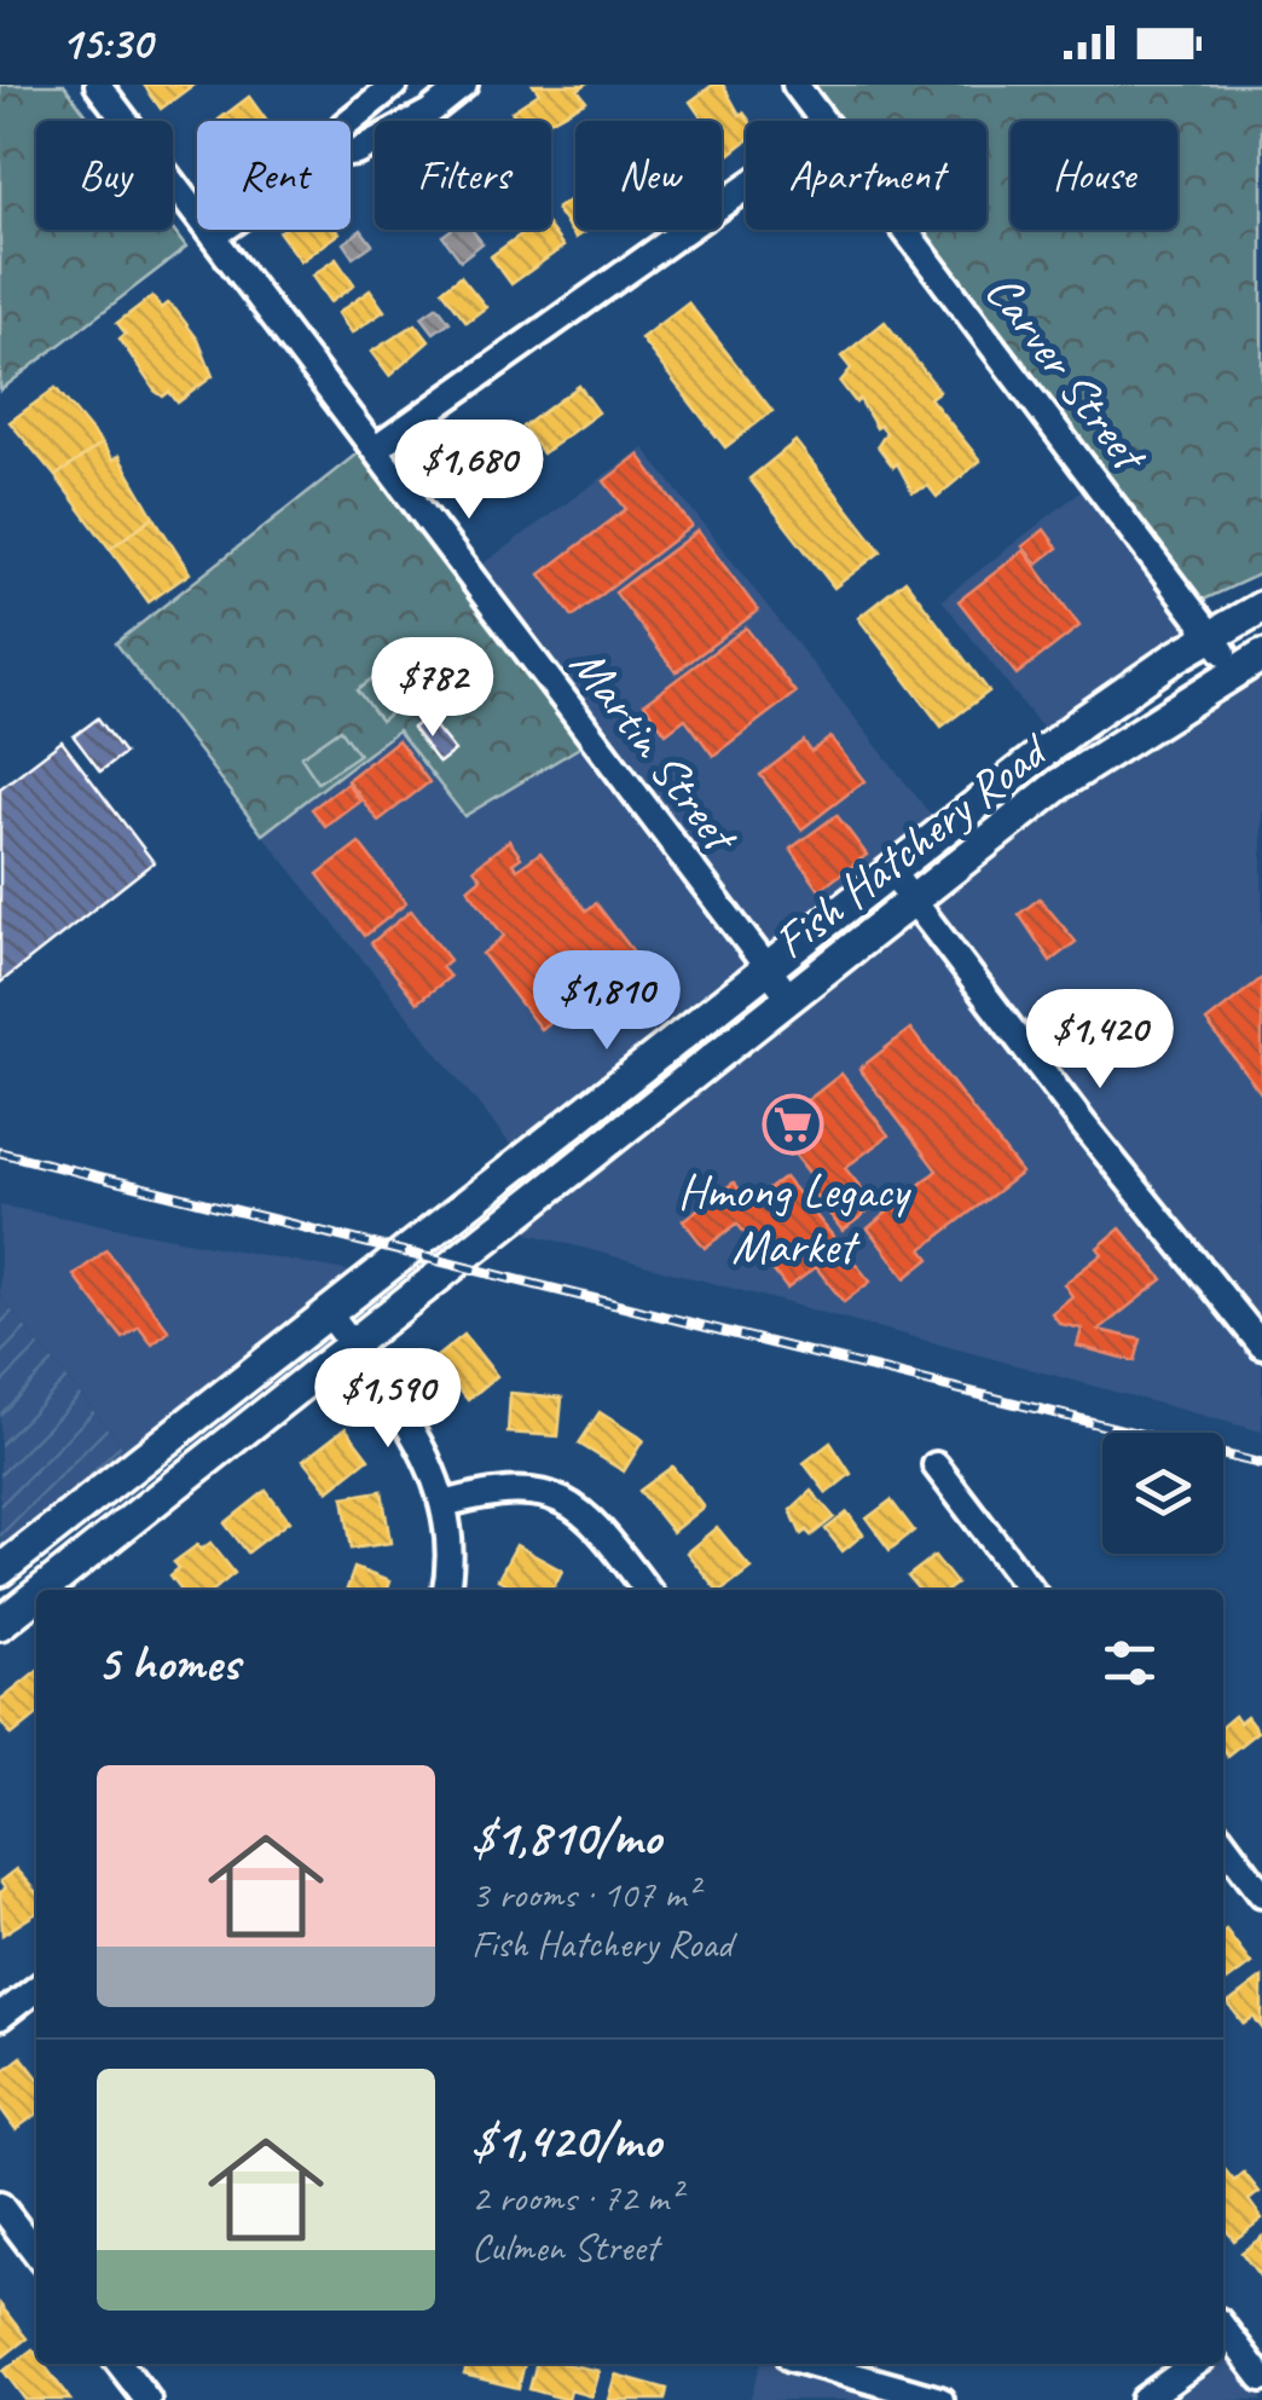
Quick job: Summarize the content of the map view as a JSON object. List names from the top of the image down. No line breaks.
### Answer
{"streets":{"main road":["Fish Hatchery Road"],"street":["Carver Street","Martin Street"]},"crossings":[["Carver Street","Fish Hatchery Road"],["Martin Street","Fish Hatchery Road"]],"places":{"supermarket":["Hmong Legacy Market"]},"page":{"status":"15:30","chip":["Buy","Rent","Filters","New","Apartment","House"],"price":["$1,680","$782","$1,810","$1,420","$1,590"],"heading":"5 homes","list":[{"name":"$1,810/mo","note":"3 rooms · 107 m² · Fish Hatchery Road"},{"name":"$1,420/mo","note":"2 rooms · 72 m² · Culmen Street"}]}}
